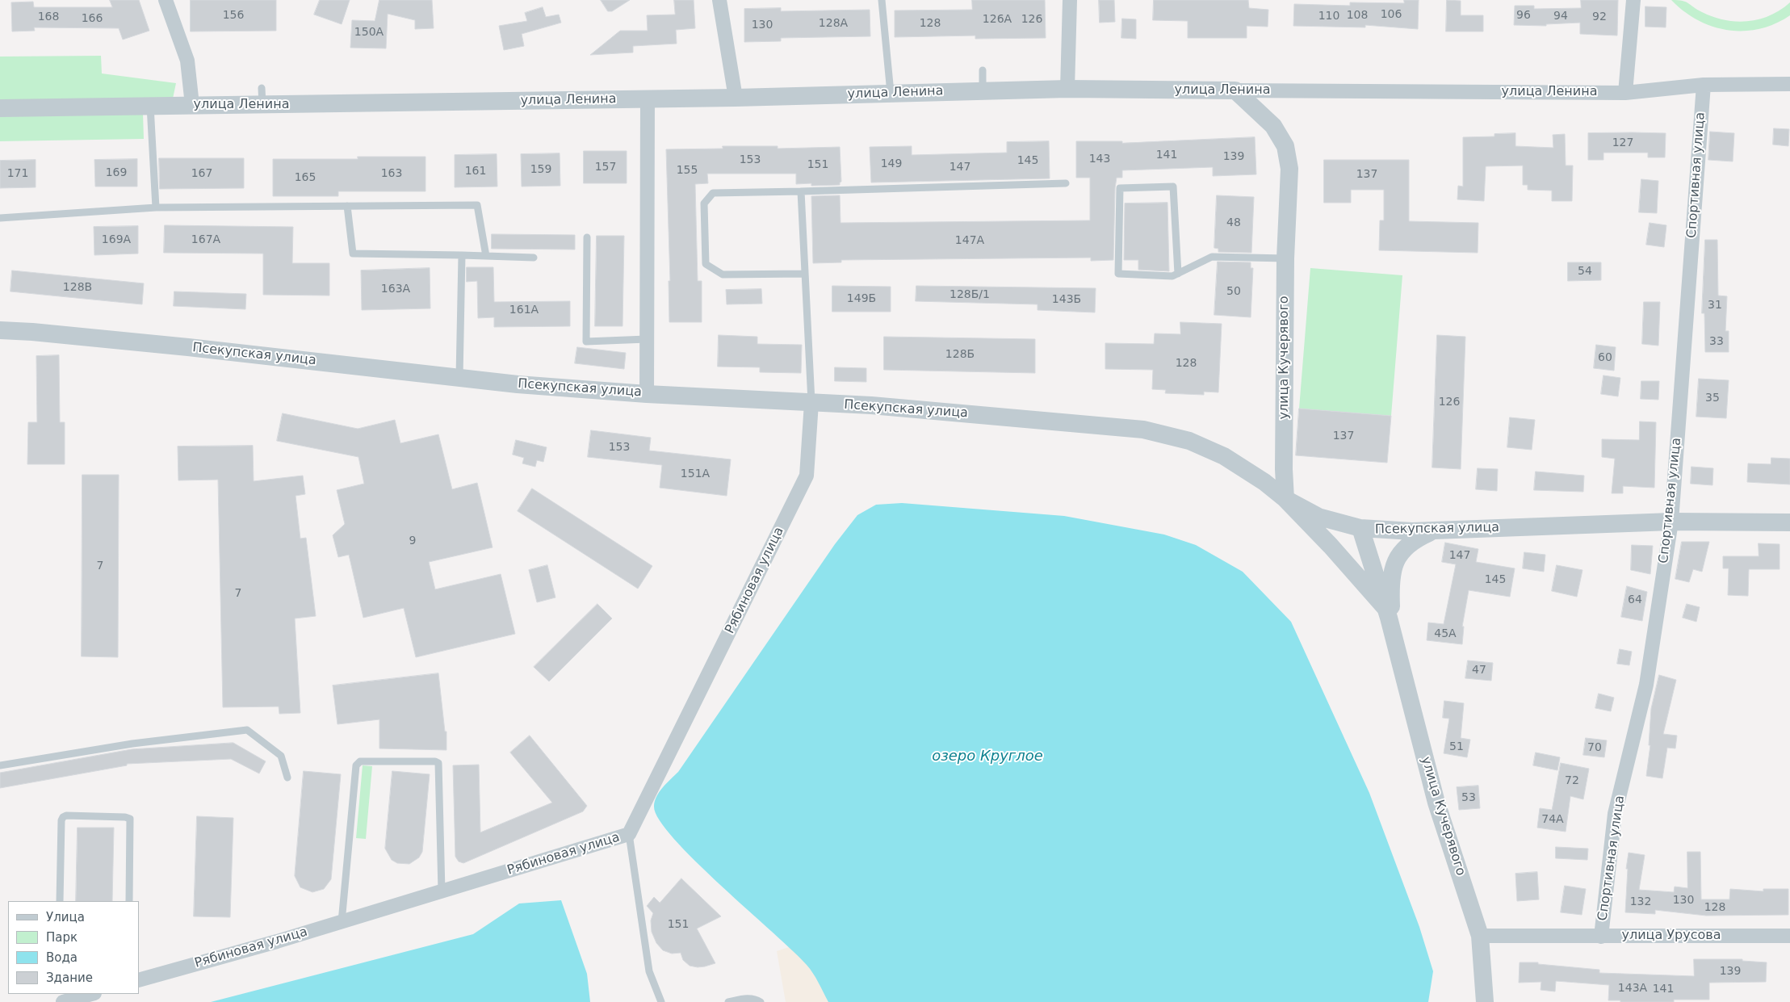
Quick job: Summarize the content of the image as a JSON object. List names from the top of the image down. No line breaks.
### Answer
{"streets":{"street":["улица Ленина","Спортивная улица","Псекупская улица","улица Кучерявого","Рябиновая улица","улица Урусова"]},"crossings":[["улица Ленина","Спортивная улица"],["улица Ленина","улица Кучерявого"],["Спортивная улица","Псекупская улица"],["Спортивная улица","улица Урусова"],["Псекупская улица","улица Кучерявого"],["Псекупская улица","Рябиновая улица"],["улица Кучерявого","улица Урусова"]],"water":["озеро Круглое"],"house_numbers":["106","156","108","96","110","94","168","92","166","126А","126","128А","128","130","150А","127","141","139","143","153","145","149","151","157","147","159","155","161","169","171","167","163","137","165","48","169А","167А","147А","54","128В","163А","50","128Б/1","149Б","143Б","31","161А","33","128Б","60","128","35","126","137","153","151А","9","147","7","145","7","64","45А","47","51","70","72","53","74А","130","132","128","151","139","143А","141"],"legend":["Улица","Парк","Вода","Здание"]}
